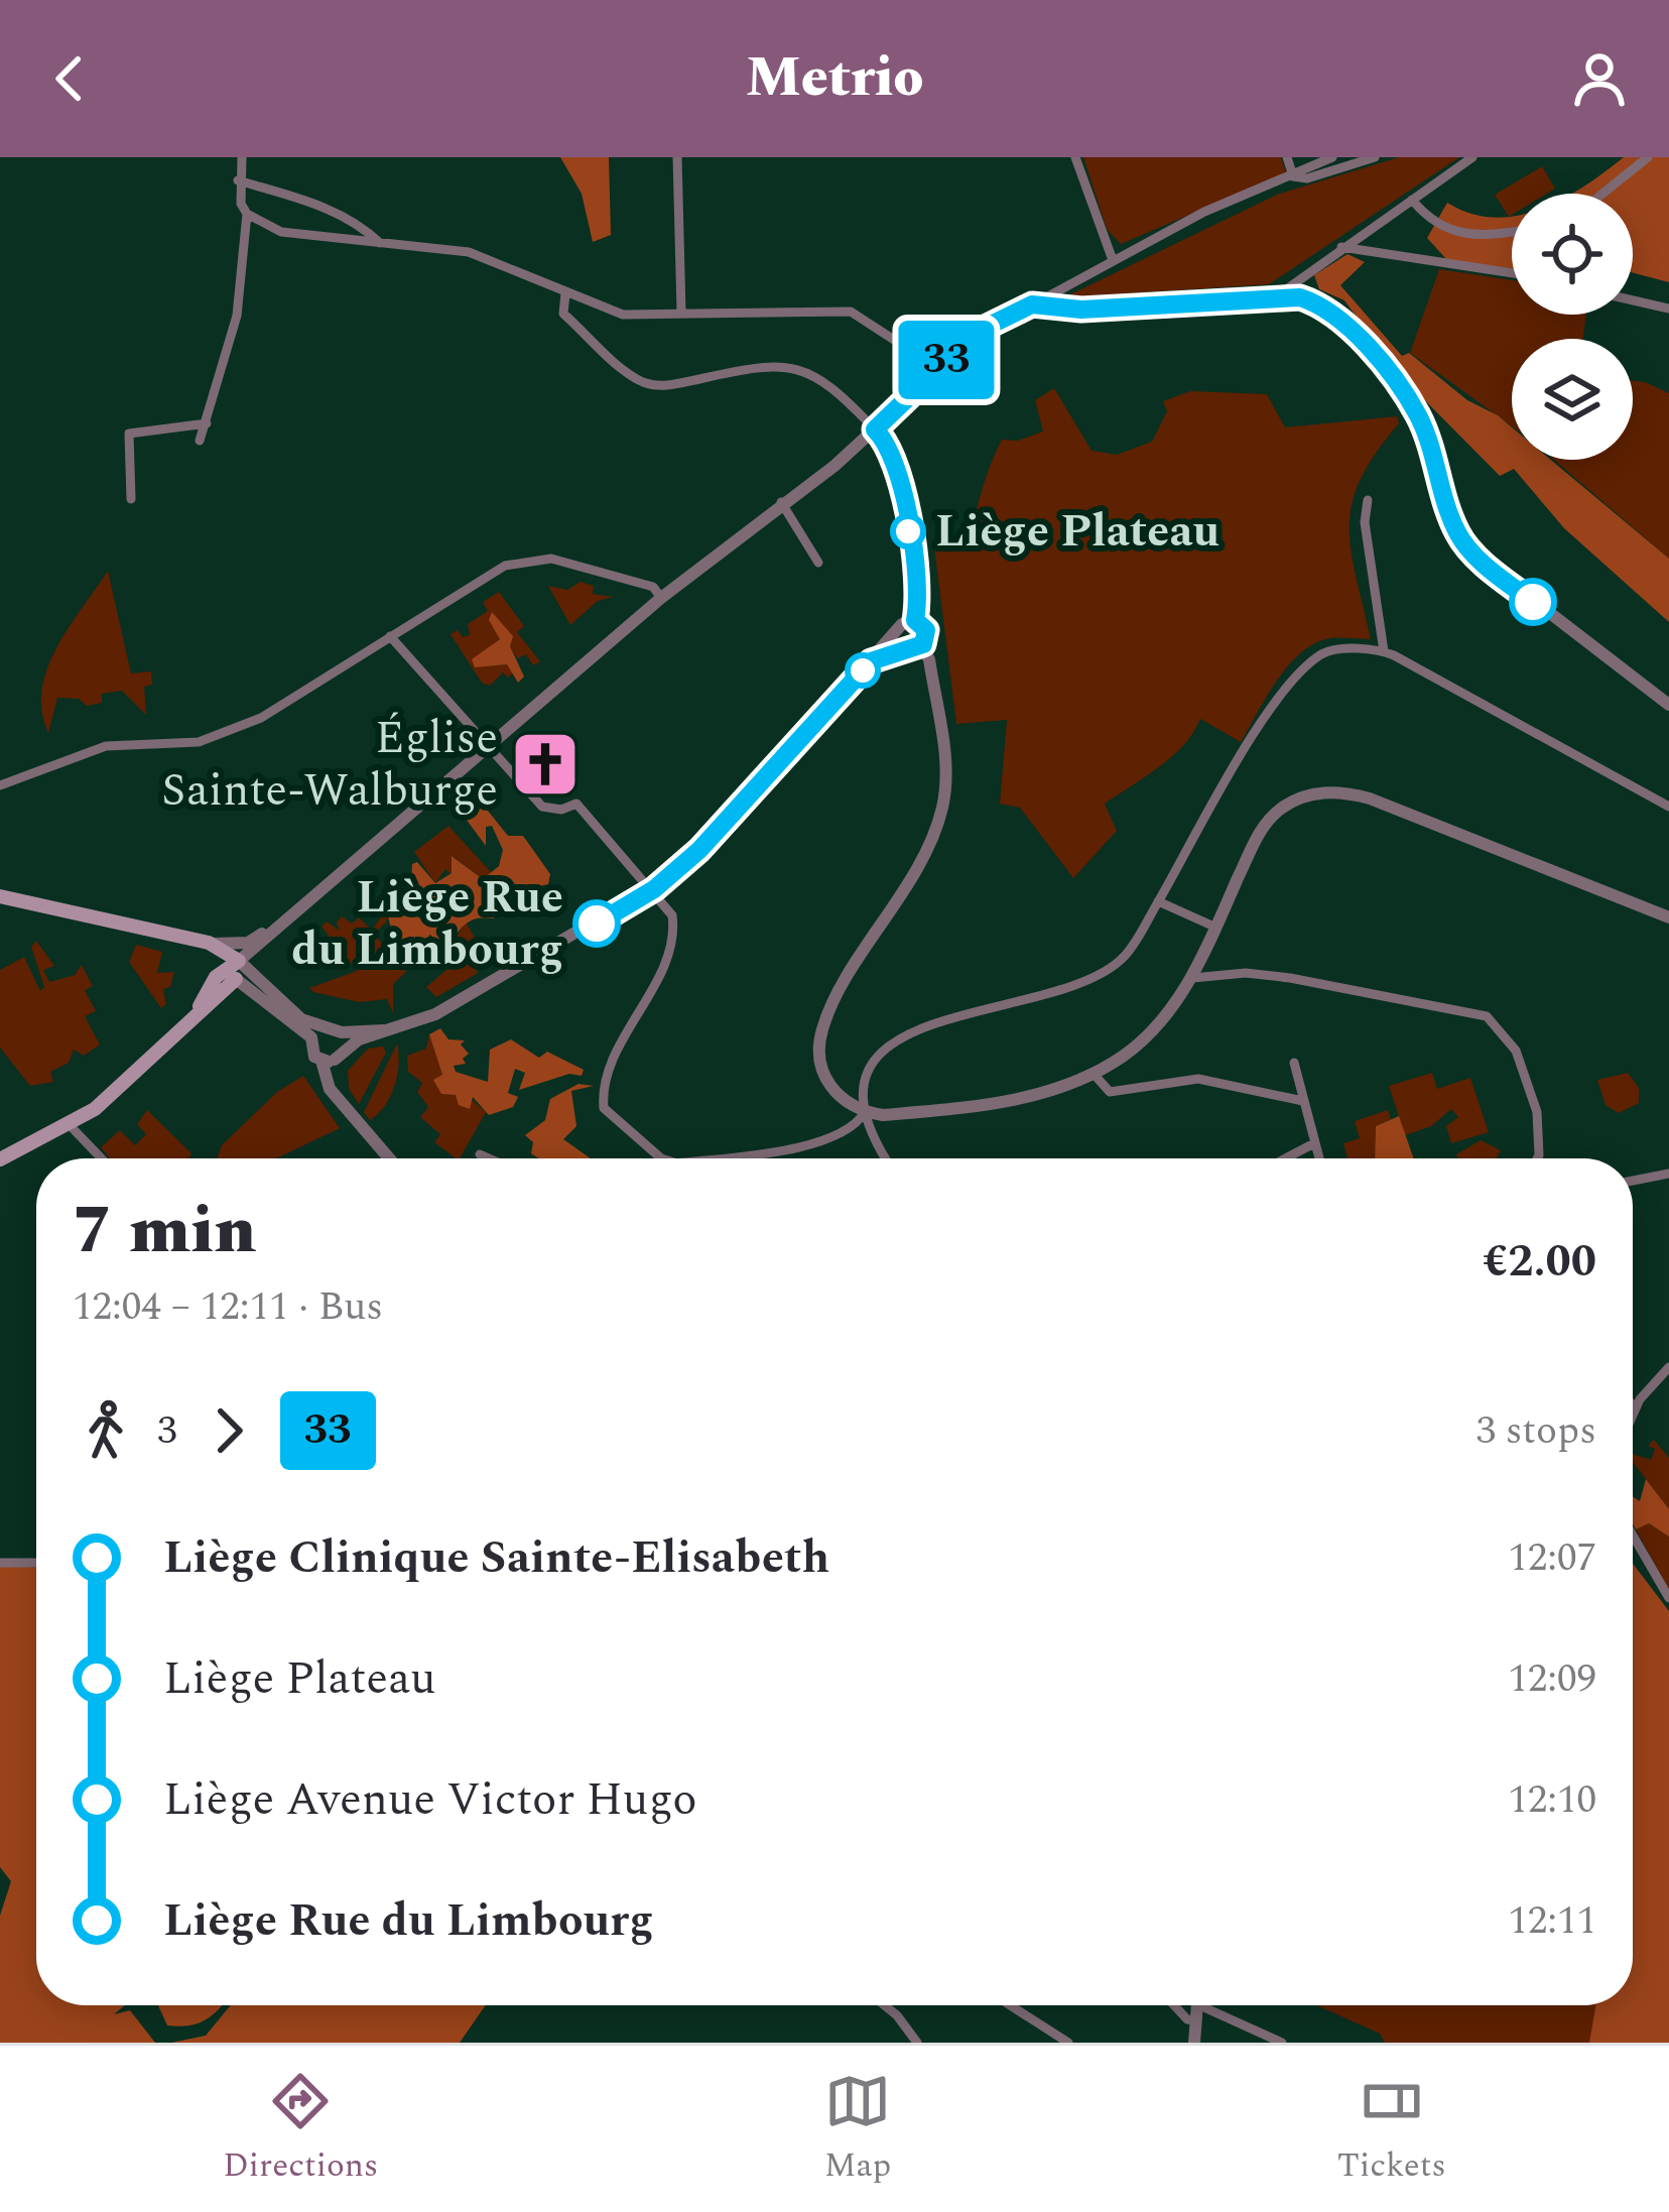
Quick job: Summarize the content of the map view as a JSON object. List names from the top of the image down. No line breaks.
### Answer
{"places":{"other":["Liège Plateau","Liège Rue du Limbourg"],"church":["Église Sainte-Walburge"]},"lines":["bus line 33"],"page":{"header":"Metrio","on_map":"33","heading":["7 min","12:04 – 12:11 · Bus","€2.00"],"legs":["3","33","3 stops"],"list":[{"name":"Liège Clinique Sainte-Elisabeth","value":"12:07"},{"name":"Liège Plateau","value":"12:09"},{"name":"Liège Avenue Victor Hugo","value":"12:10"},{"name":"Liège Rue du Limbourg","value":"12:11"}],"tabs":["Directions","Map","Tickets"]}}
